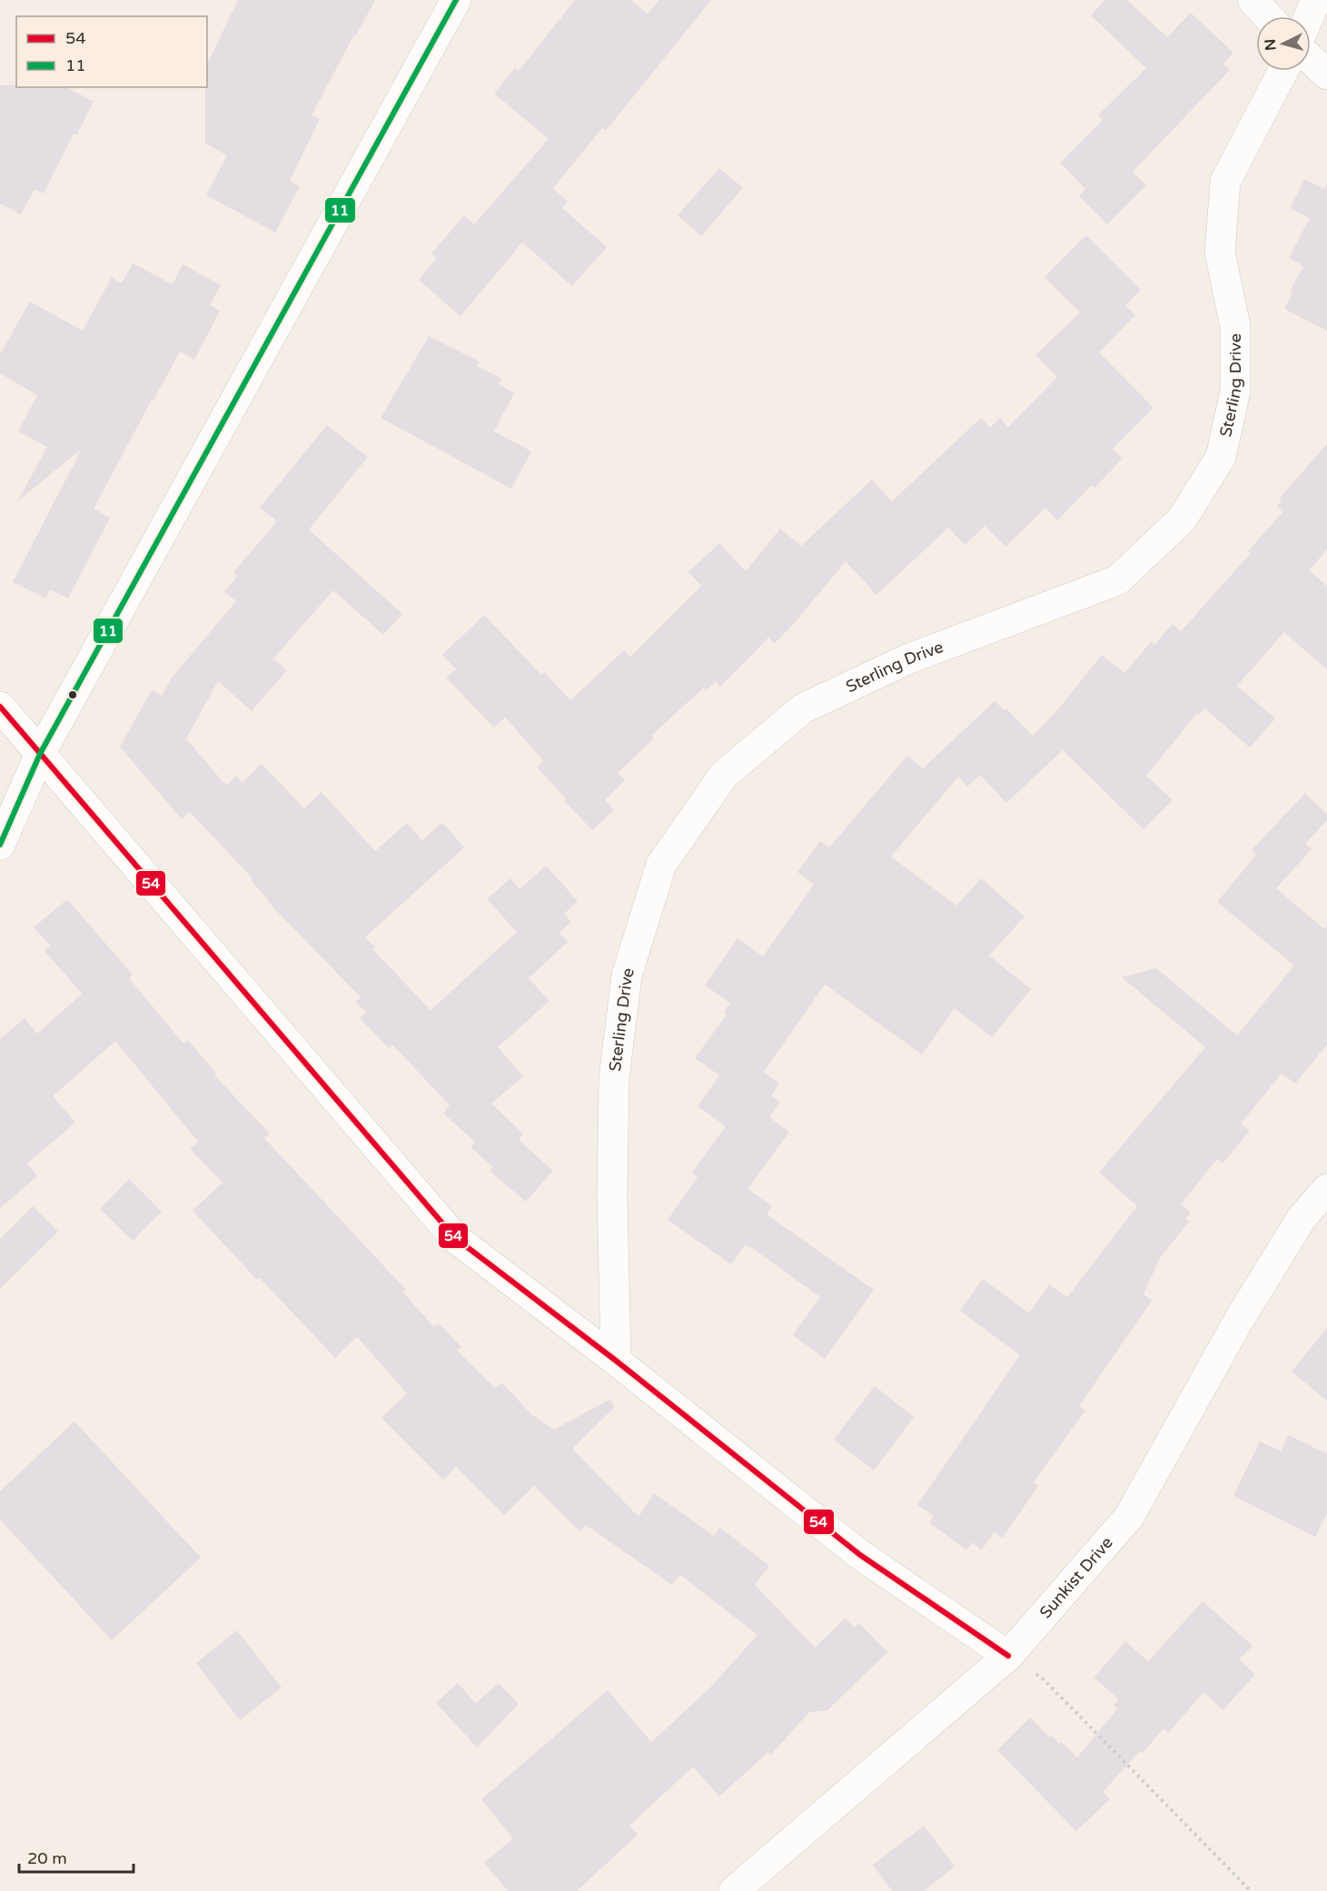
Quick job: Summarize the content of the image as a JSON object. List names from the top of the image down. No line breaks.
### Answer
{"streets":{"street":["Sterling Drive","Sunkist Drive"]},"lines":["transit line 11","transit line 54"],"legend":["54","11"],"scale_bar":"20 m","north":"left"}
